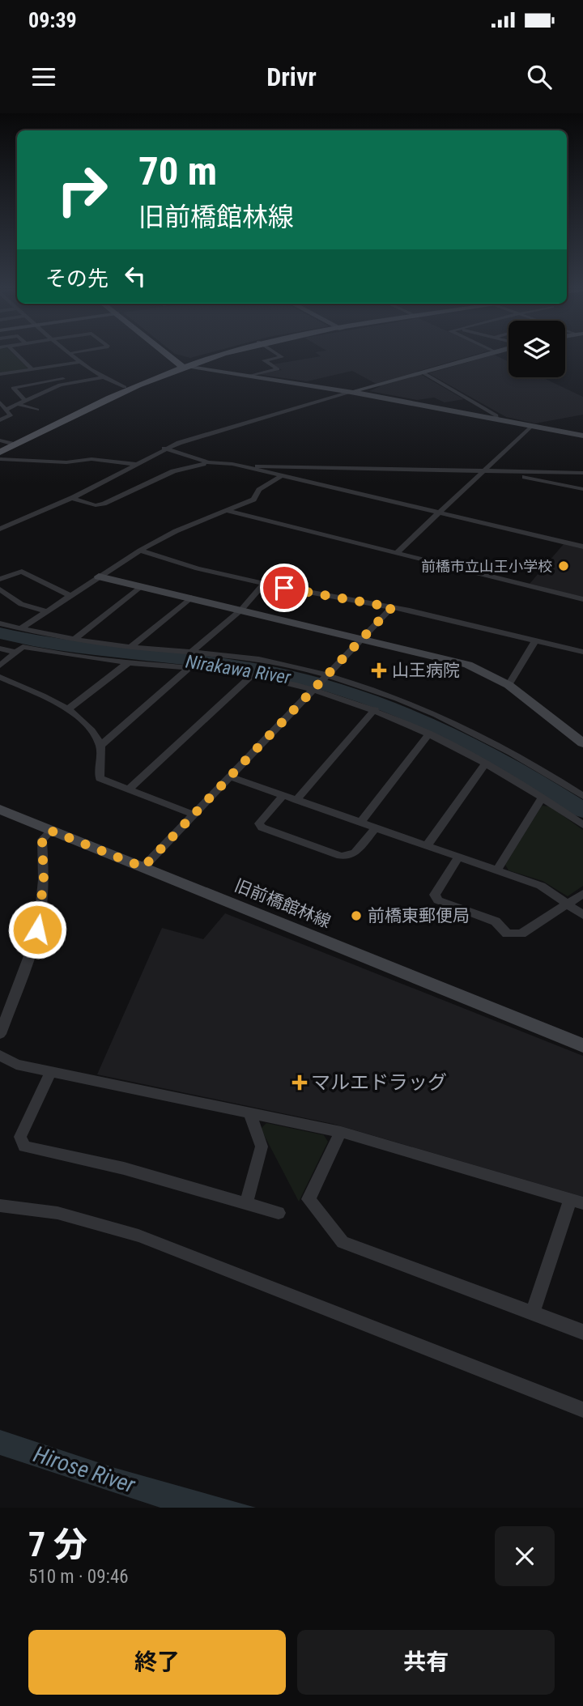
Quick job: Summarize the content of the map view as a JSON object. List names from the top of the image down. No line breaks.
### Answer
{"streets":{"street":["旧前橋館林線"]},"water":["Nirakawa River","Hirose River"],"places":{"other":["前橋市立山王小学校","前橋東郵便局"],"health":["山王病院","マルエドラッグ"]},"page":{"status":"09:39","header":"Drivr","turn":["70 m","旧前橋館林線"],"then":"その先","heading":["7 分","510 m · 09:46"],"buttons":["終了","共有"]}}
